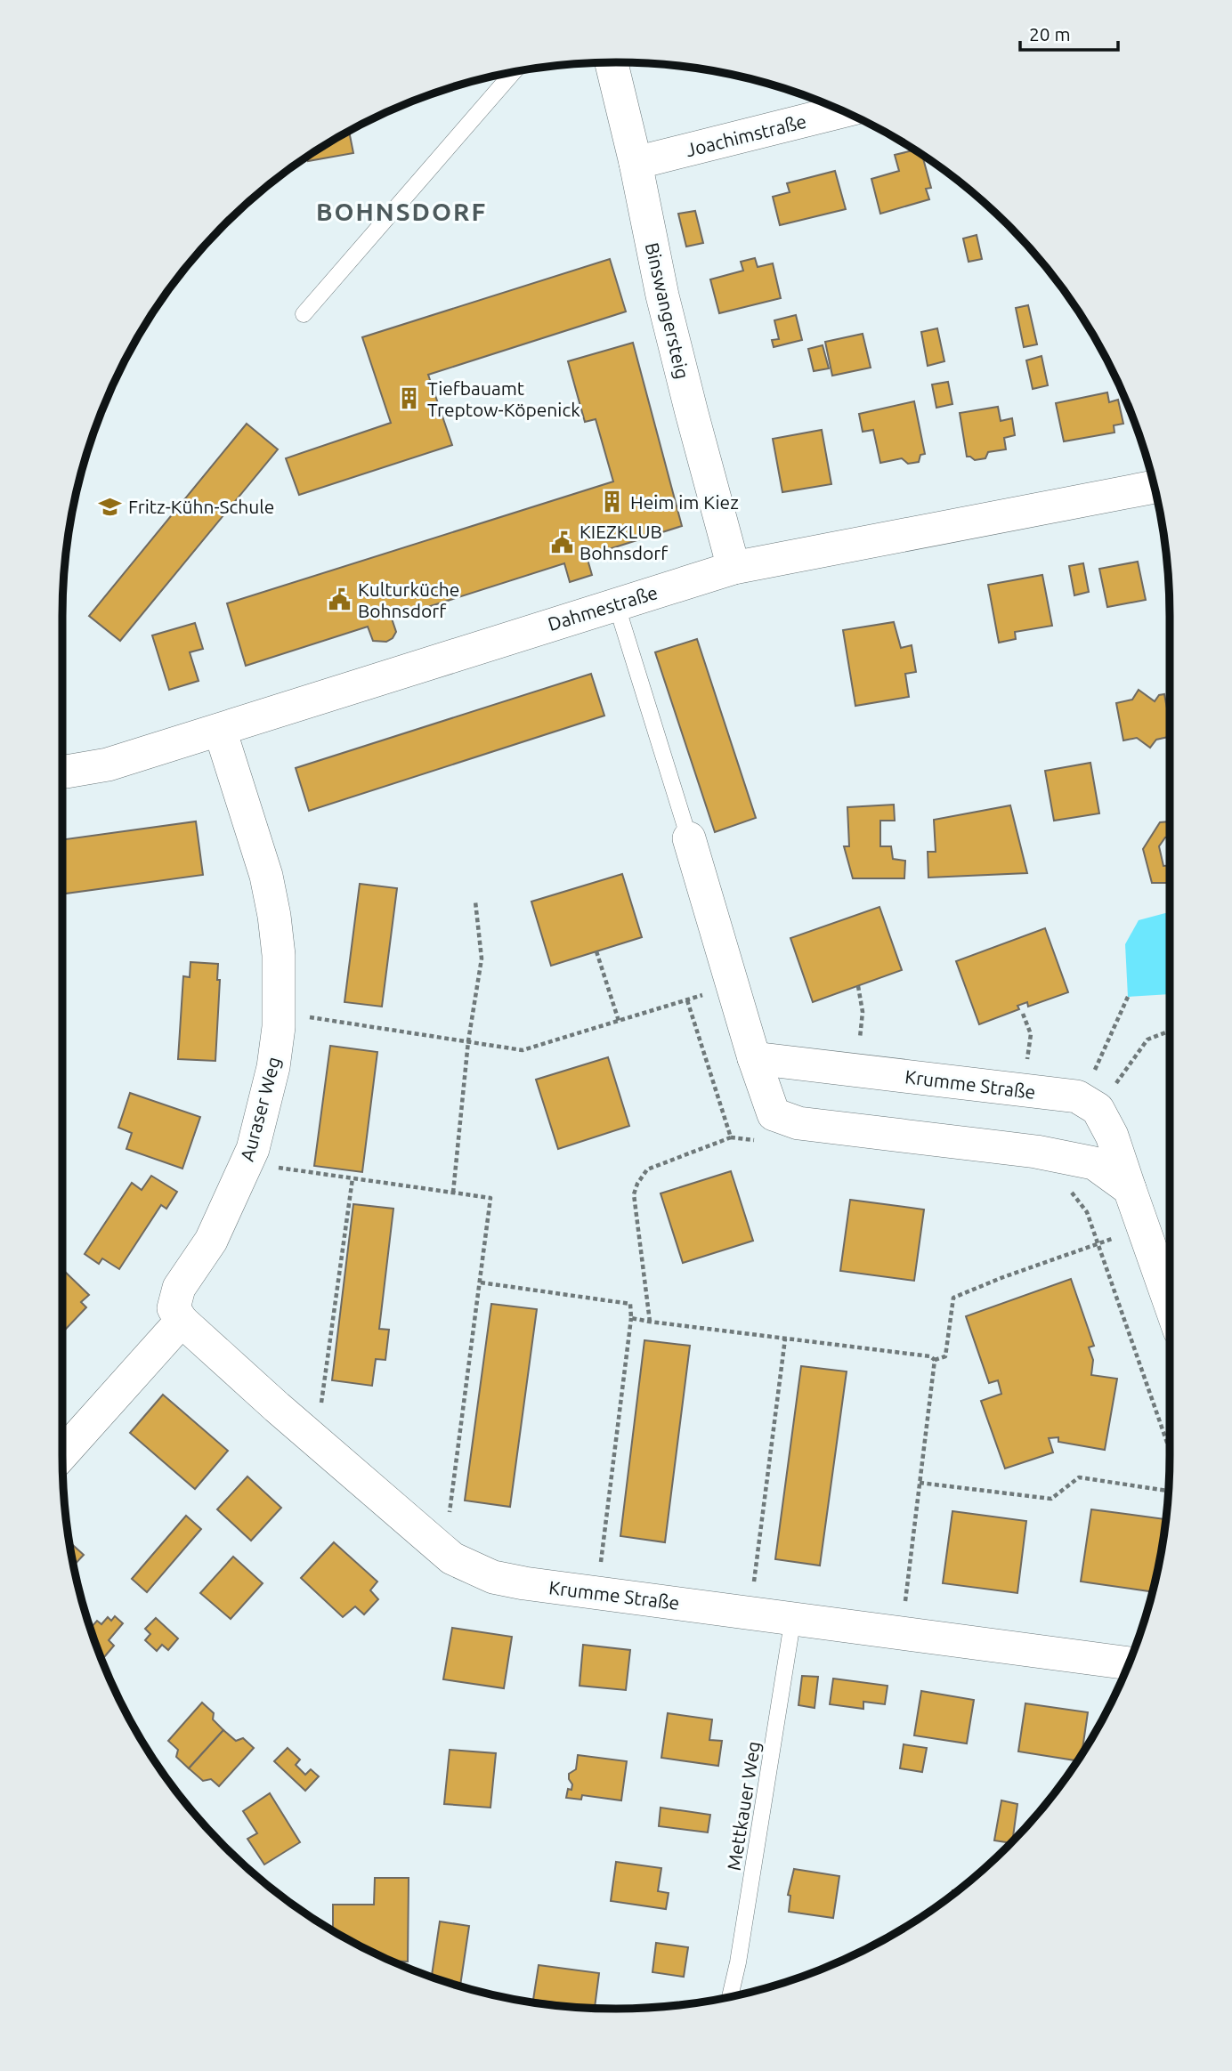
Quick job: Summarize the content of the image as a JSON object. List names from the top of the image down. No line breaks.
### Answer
{"streets":{"street":["Joachimstraße","Binswangersteig","Dahmestraße","Krumme Straße","Auraser Weg"],"lane":["Mettkauer Weg"]},"crossings":[["Joachimstraße","Binswangersteig"],["Binswangersteig","Dahmestraße"],["Dahmestraße","Auraser Weg"],["Krumme Straße","Auraser Weg"],["Krumme Straße","Mettkauer Weg"]],"districts":["BOHNSDORF"],"places":{"building":["Tiefbauamt Treptow-Köpenick","Heim im Kiez"],"school or university":["Fritz-Kühn-Schule"],"public building":["KIEZKLUB Bohnsdorf","Kulturküche Bohnsdorf"]},"scale_bar":"20 m"}
